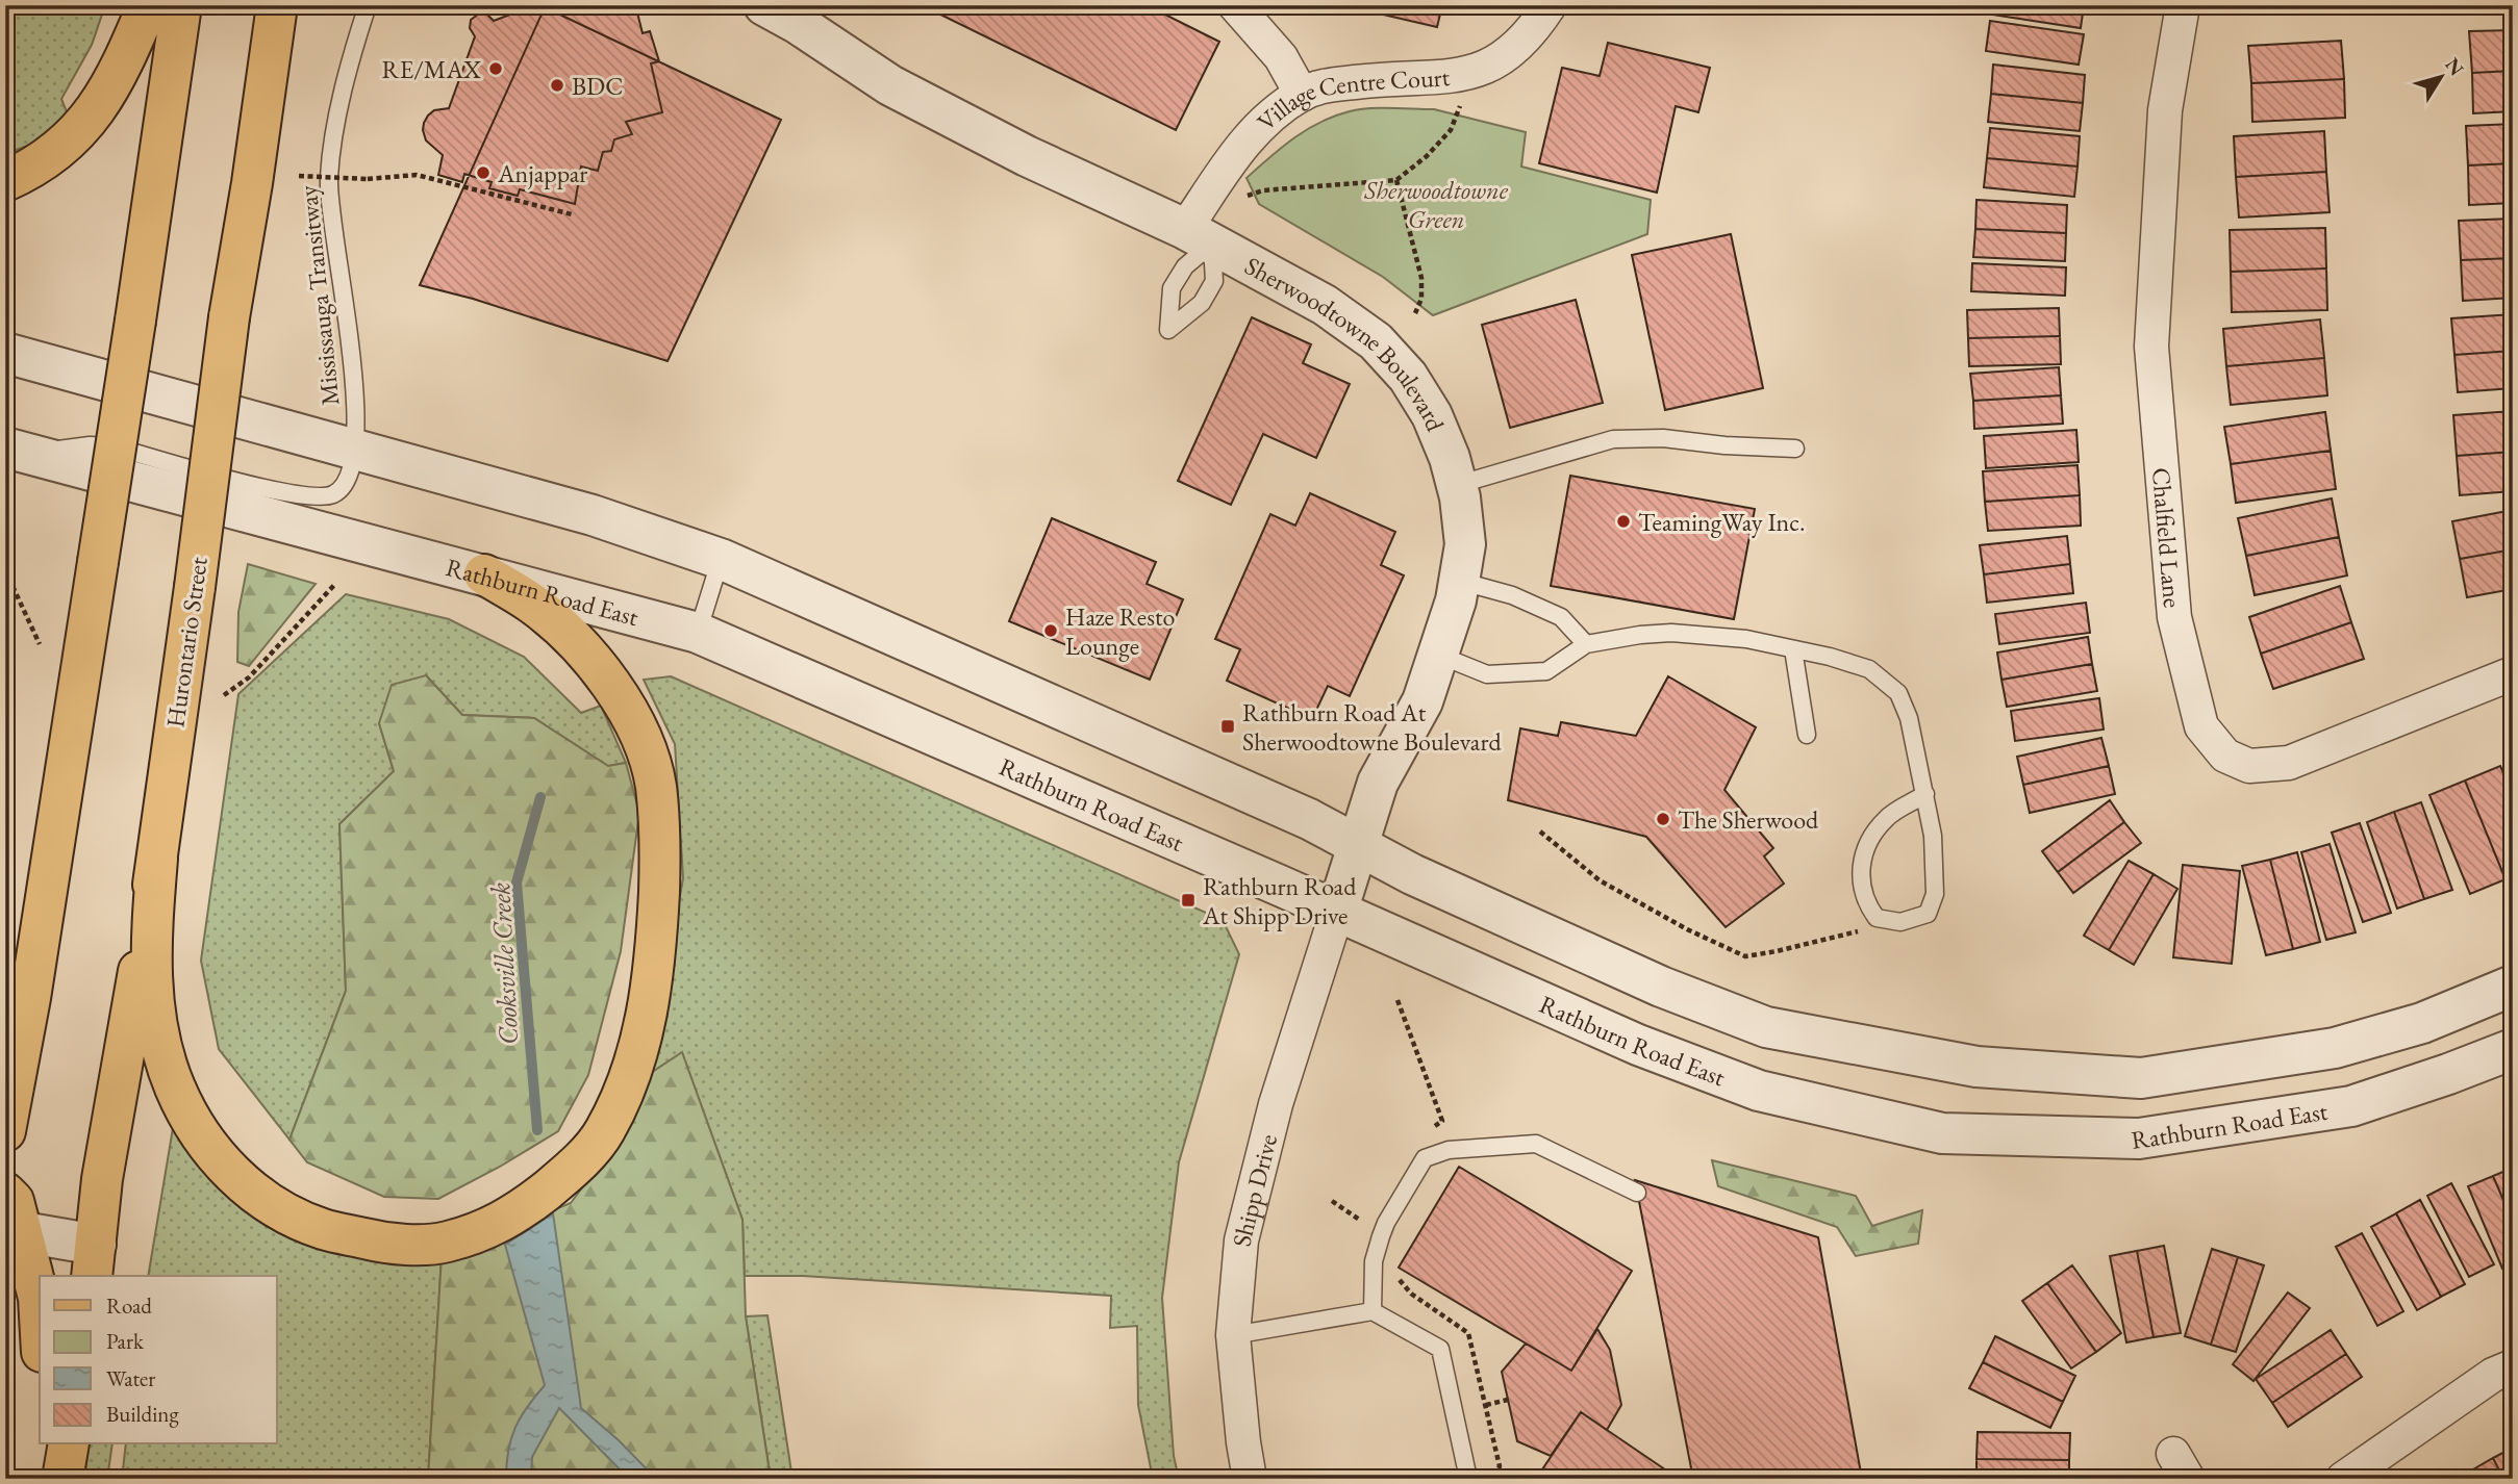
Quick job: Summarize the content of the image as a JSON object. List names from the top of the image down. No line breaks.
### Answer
{"streets":{"main road":["Hurontario Street"],"street":["Village Centre Court","Sherwoodtowne Boulevard","Chalfield Lane","Rathburn Road East","Shipp Drive"],"lane":["Mississauga Transitway"]},"crossings":[["Village Centre Court","Sherwoodtowne Boulevard"],["Mississauga Transitway","Rathburn Road East"],["Sherwoodtowne Boulevard","Rathburn Road East"],["Sherwoodtowne Boulevard","Shipp Drive"],["Rathburn Road East","Shipp Drive"]],"water":["Cooksville Creek"],"parks":["Sherwoodtowne Green"],"places":{"other":["RE/MAX","BDC","Anjappar","TeamingWay Inc.","Haze Resto Lounge","The Sherwood"],"transit":["Rathburn Road At Sherwoodtowne Boulevard","Rathburn Road At Shipp Drive"]},"legend":["Road","Park","Water","Building"],"north":"top right"}
